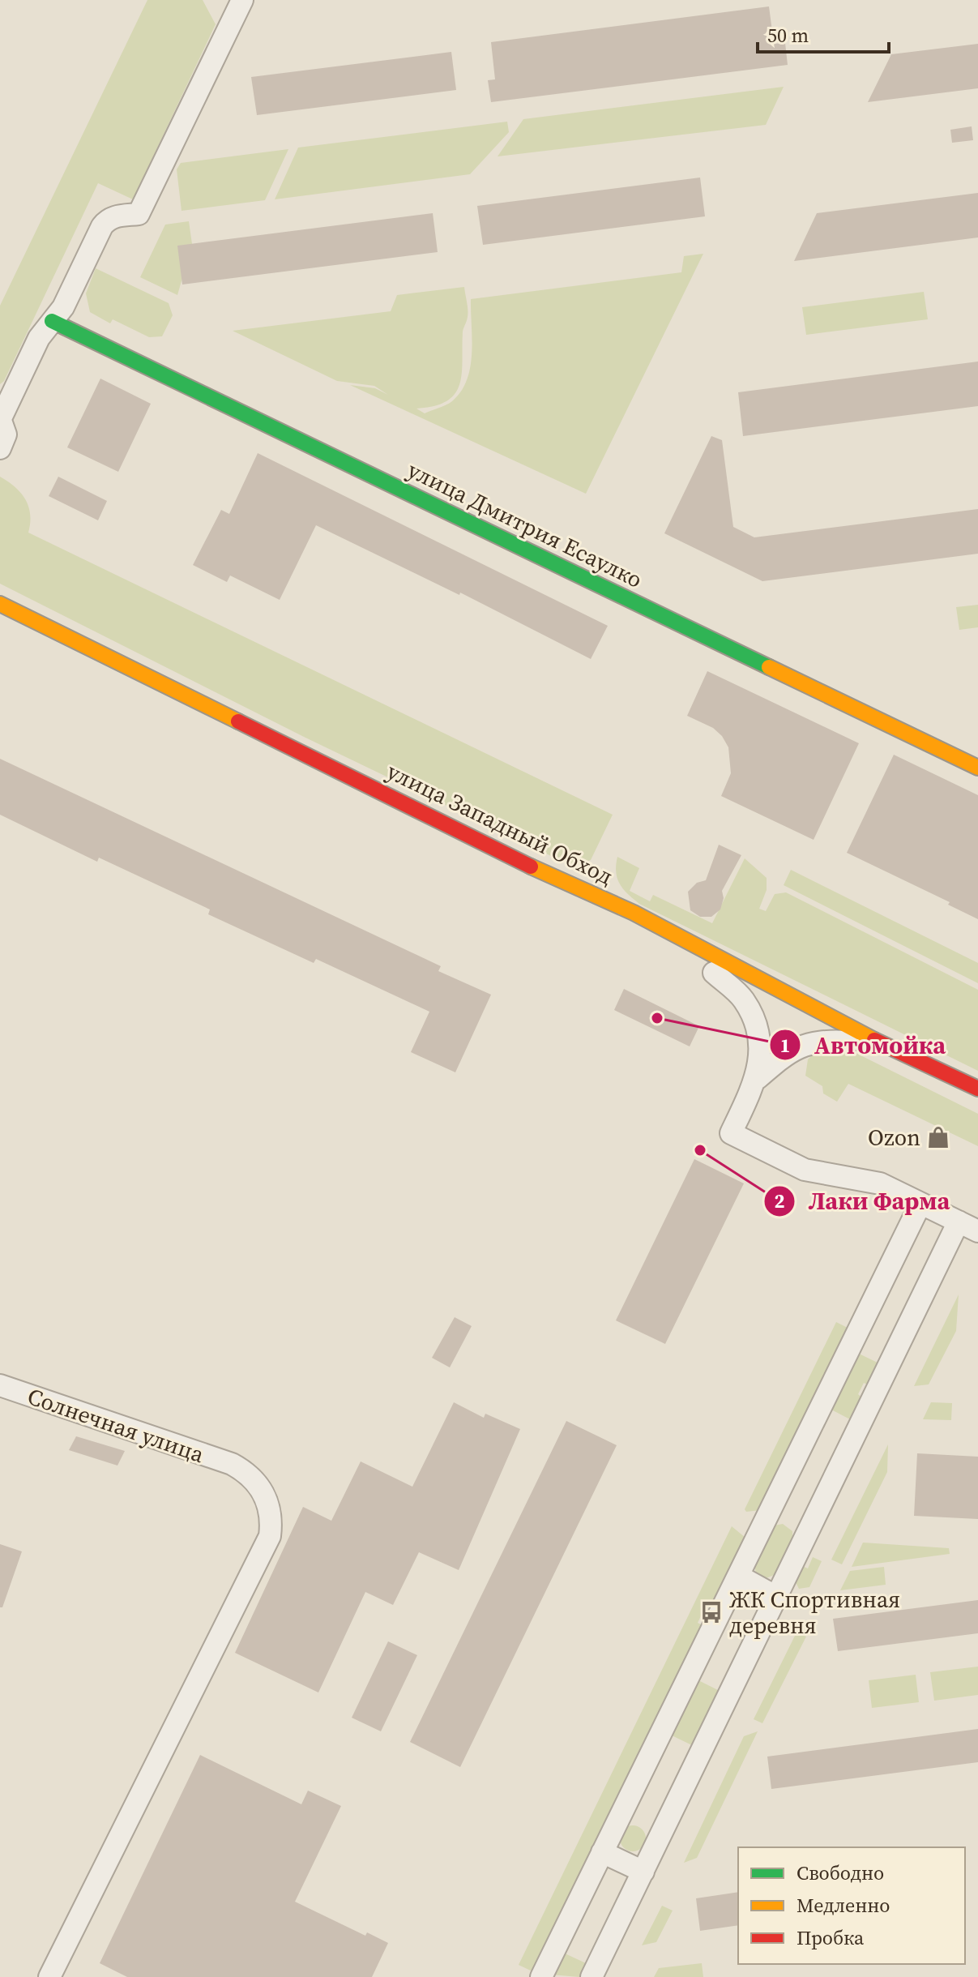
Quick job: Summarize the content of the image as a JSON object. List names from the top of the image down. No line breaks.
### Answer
{"streets":{"main road":["улица Дмитрия Есаулко","улица Западный Обход"],"street":["Солнечная улица"]},"places":{"other":["Автомойка","Лаки Фарма"],"shop":["Ozon"],"bus stop":["ЖК Спортивная деревня"]},"legend":["Свободно","Медленно","Пробка"],"scale_bar":"50 m"}
